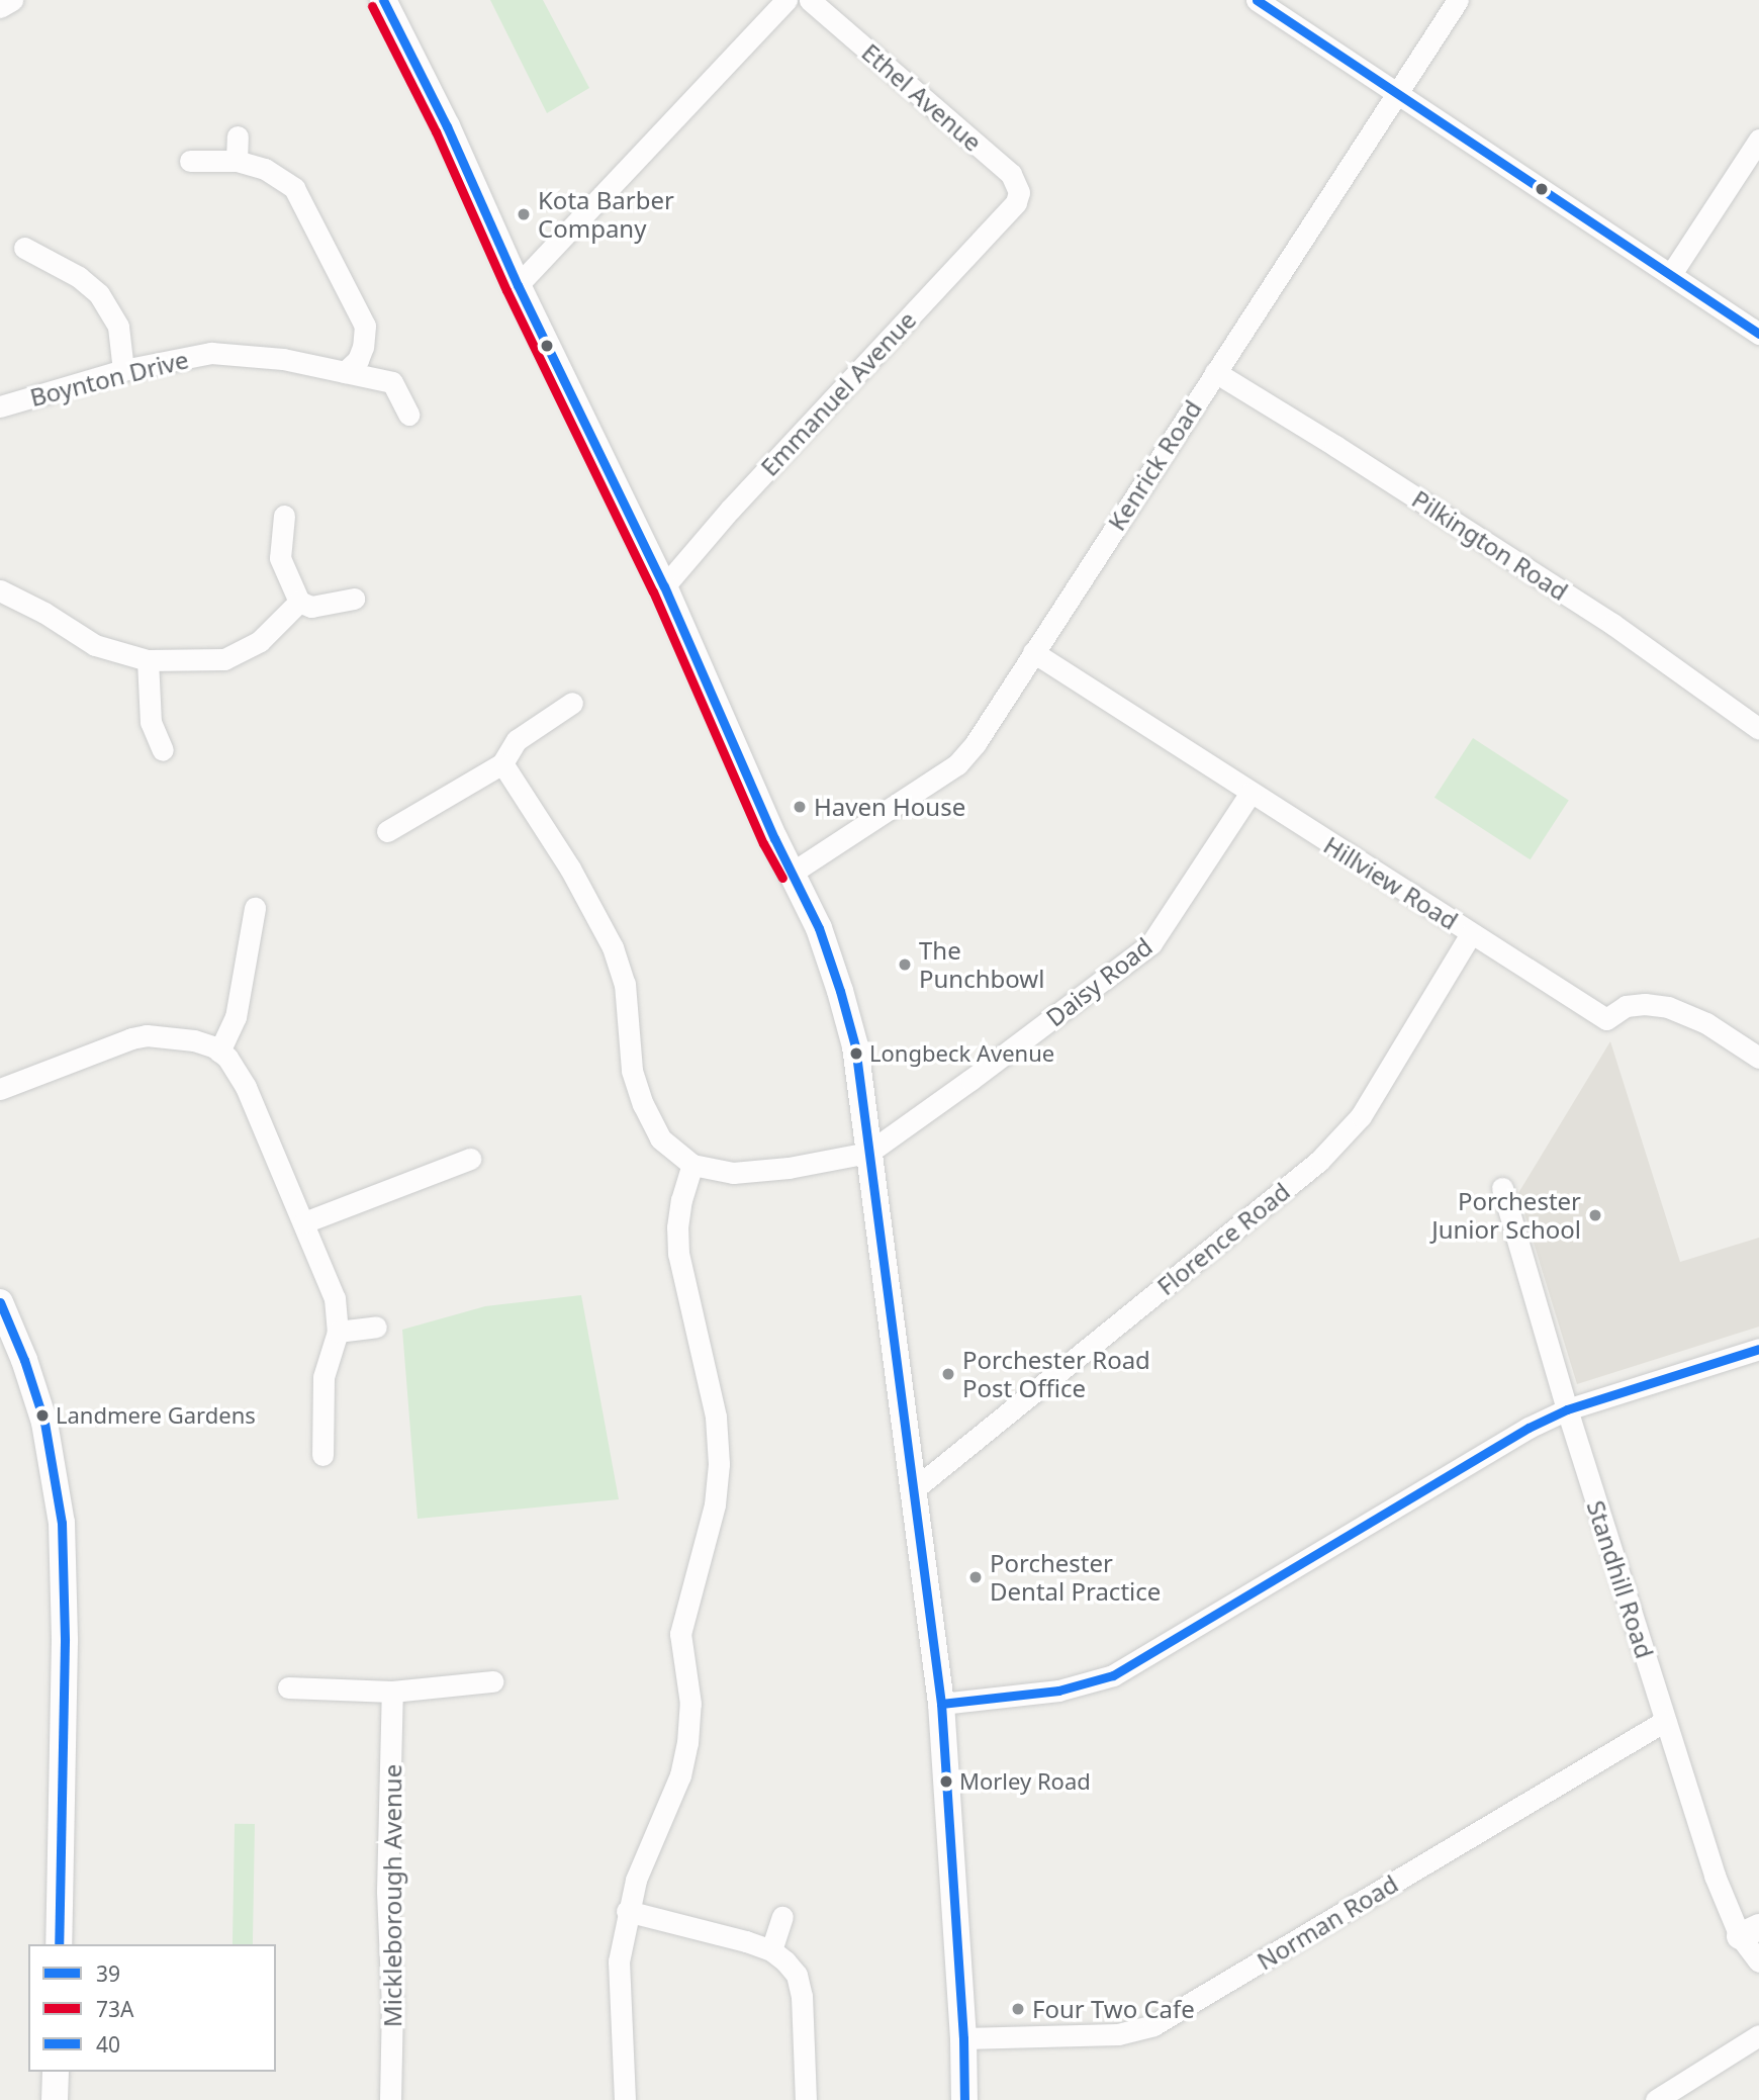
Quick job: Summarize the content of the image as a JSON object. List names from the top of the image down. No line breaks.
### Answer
{"streets":{"street":["Ethel Avenue","Boynton Drive","Emmanuel Avenue","Kenrick Road","Pilkington Road","Hillview Road","Daisy Road","Florence Road","Standhill Road","Mickleborough Avenue","Norman Road"]},"crossings":[["Ethel Avenue","Emmanuel Avenue"],["Kenrick Road","Pilkington Road"],["Kenrick Road","Hillview Road"],["Hillview Road","Daisy Road"],["Hillview Road","Florence Road"],["Standhill Road","Norman Road"]],"places":["Kota Barber Company","Haven House","The Punchbowl","Longbeck Avenue","Porchester Junior School","Porchester Road Post Office","Landmere Gardens","Porchester Dental Practice","Morley Road","Four Two Cafe"],"lines":["transit line 39","transit line 73A","transit line 40"],"legend":["39","73A","40"]}
